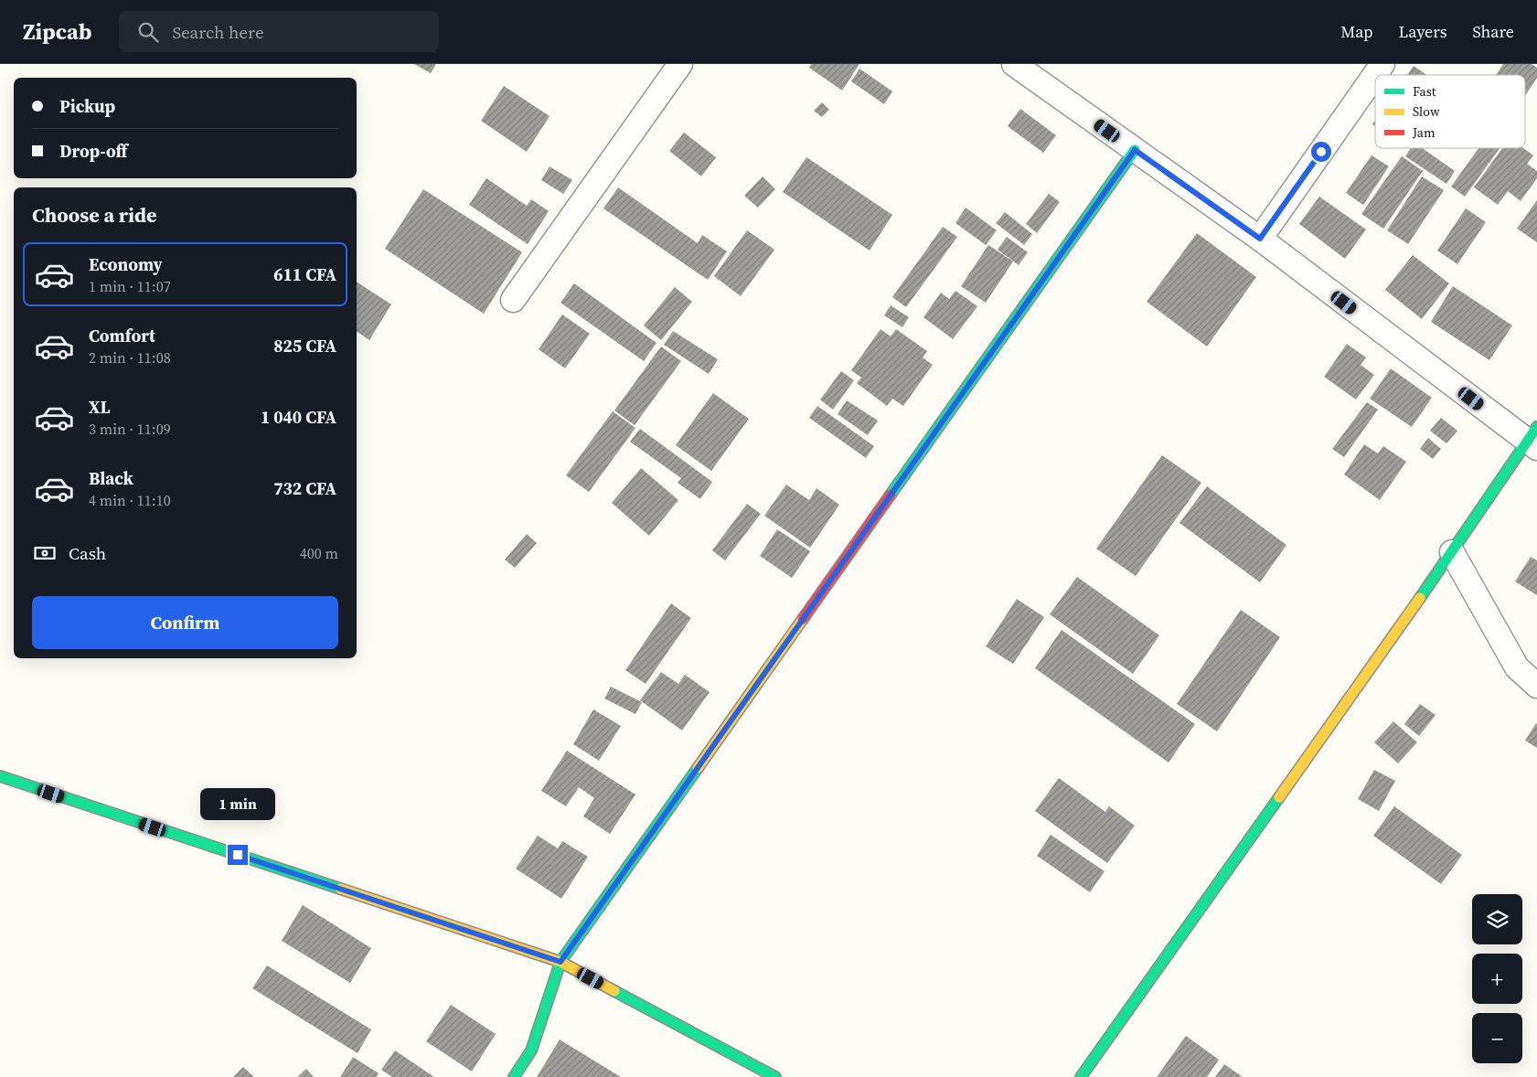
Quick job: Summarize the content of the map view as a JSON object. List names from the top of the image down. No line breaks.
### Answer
{"legend":["Fast","Slow","Jam"],"page":{"header":"Zipcab","search":"Search here","nav":["Map","Layers","Share"],"banner":["Pickup","Drop-off"],"heading":"Choose a ride","list":[{"name":"Economy","note":"1 min · 11:07","value":"611 CFA"},{"name":"Comfort","note":"2 min · 11:08","value":"825 CFA"},{"name":"XL","note":"3 min · 11:09","value":"1 040 CFA"},{"name":"Black","note":"4 min · 11:10","value":"732 CFA"}],"pay":["Cash","400 m"],"buttons":"Confirm","bubble":"1 min","map_buttons":["+","−"]}}
